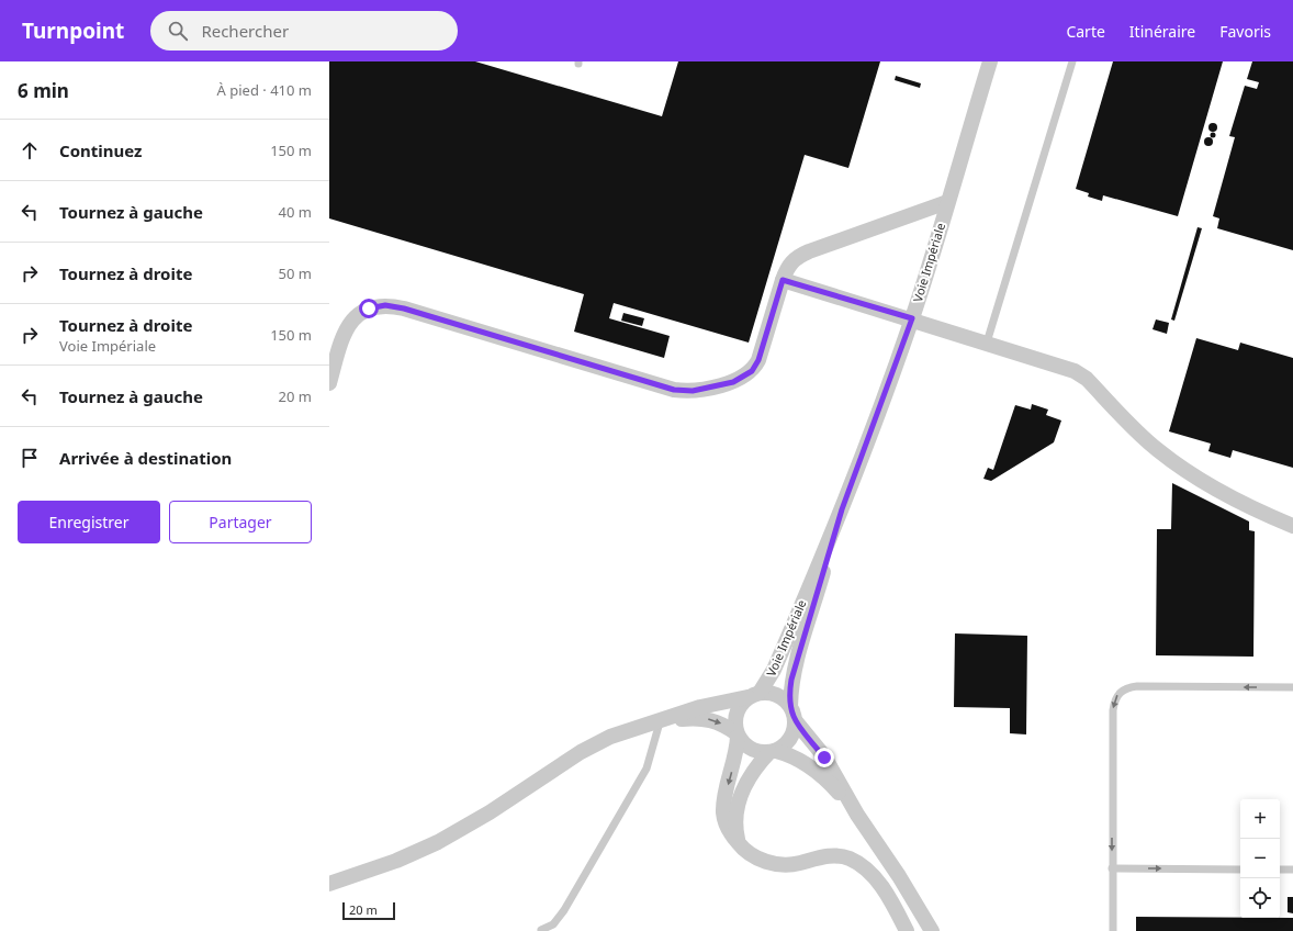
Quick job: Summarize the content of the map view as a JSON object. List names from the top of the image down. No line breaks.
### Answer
{"streets":{"street":["Voie Impériale"]},"scale_bar":"20 m","page":{"header":"Turnpoint","search":"Rechercher","nav":["Carte","Itinéraire","Favoris"],"heading":["6 min","À pied · 410 m"],"list":[["Continuez","150 m"],["Tournez à gauche","40 m"],["Tournez à droite","50 m"],["Tournez à droite","Voie Impériale","150 m"],["Tournez à gauche","20 m"],"Arrivée à destination"],"buttons":["Enregistrer","Partager"],"map_buttons":["+","−"],"scale":"20 m"}}
